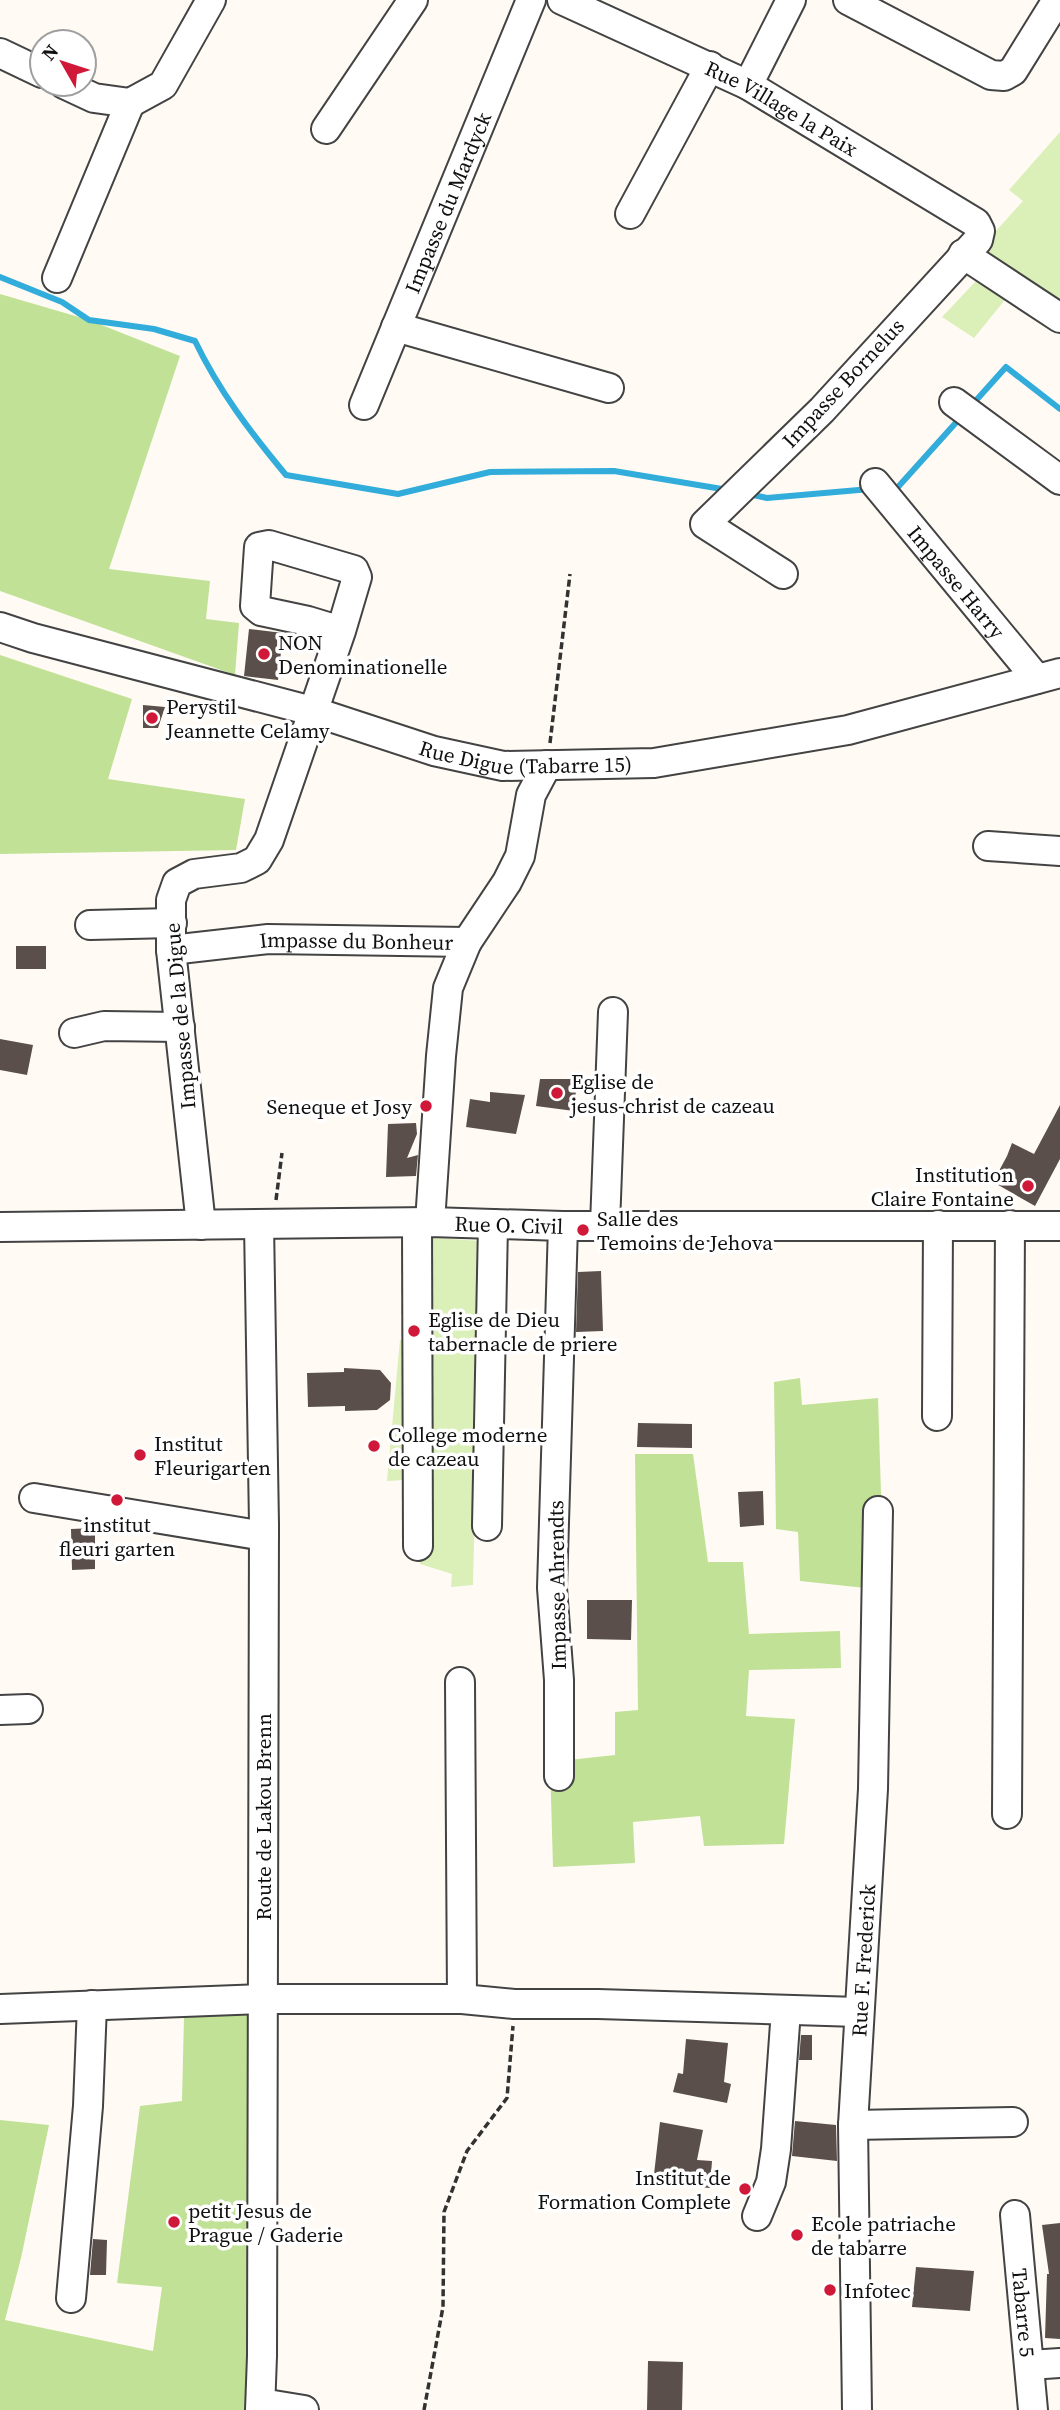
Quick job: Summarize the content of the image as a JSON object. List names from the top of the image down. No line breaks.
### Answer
{"streets":{"street":["Rue Village la Paix","Impasse du Mardyck","Impasse Bornelus","Impasse Harry","Rue Digue (Tabarre 15)","Impasse du Bonheur","Impasse de la Digue","Rue O. Civil","Impasse Ahrendts","Route de Lakou Brenn","Rue F. Frederick","Tabarre 5"]},"crossings":[["Rue Village la Paix","Impasse Bornelus"],["Impasse Harry","Rue Digue (Tabarre 15)"],["Rue Digue (Tabarre 15)","Impasse de la Digue"],["Impasse du Bonheur","Impasse de la Digue"],["Impasse du Bonheur","Rue O. Civil"],["Impasse de la Digue","Rue O. Civil"],["Rue O. Civil","Impasse Ahrendts"],["Rue O. Civil","Route de Lakou Brenn"]],"places":["NON Denominationelle","Perystil Jeannette Celamy","Eglise de jesus-christ de cazeau","Seneque et Josy","Institution Claire Fontaine","Salle des Temoins de Jehova","Eglise de Dieu tabernacle de priere","College moderne de cazeau","Institut Fleurigarten","institut fleuri garten","Institut de Formation Complete","petit Jesus de Prague / Gaderie","Ecole patriache de tabarre","Infotec"],"north":"top left"}
